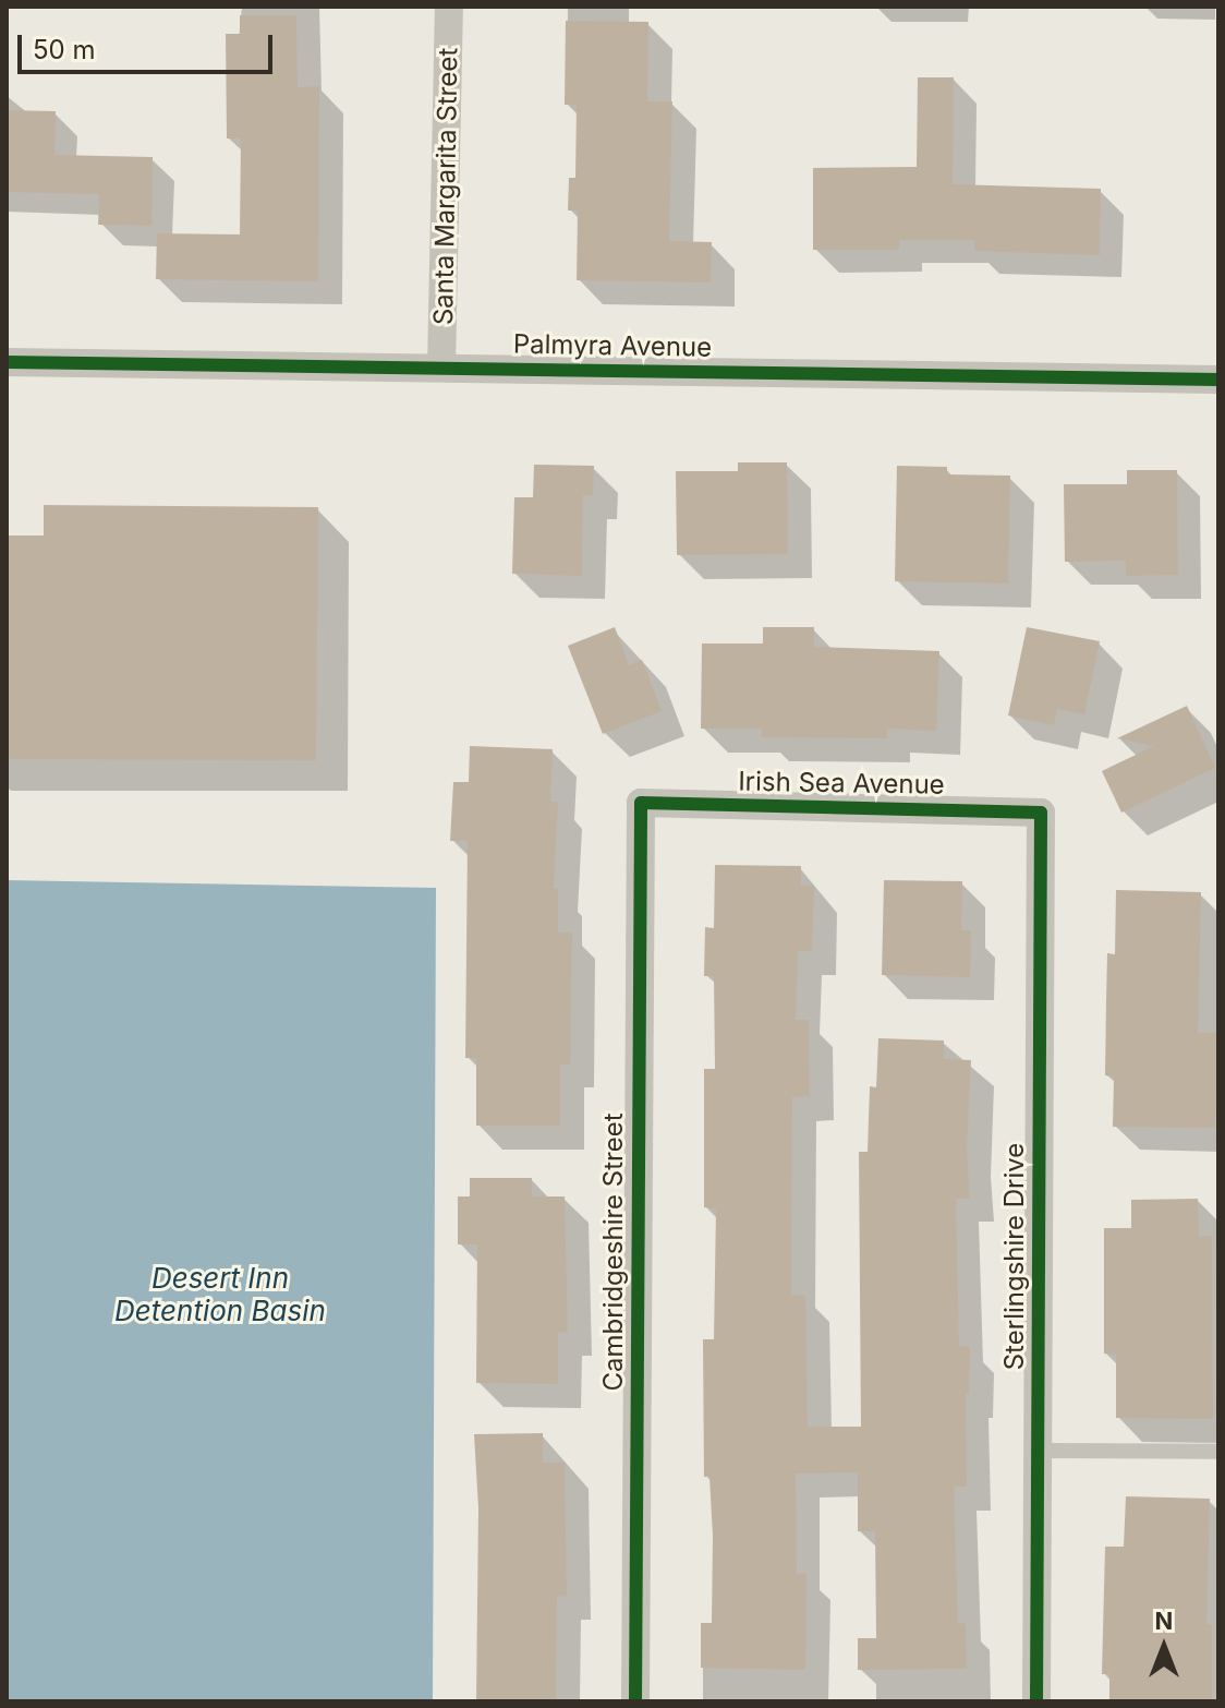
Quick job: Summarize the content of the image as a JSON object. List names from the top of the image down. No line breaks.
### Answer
{"streets":{"street":["Santa Margarita Street","Palmyra Avenue","Irish Sea Avenue","Cambridgeshire Street","Sterlingshire Drive"]},"crossings":[["Santa Margarita Street","Palmyra Avenue"],["Irish Sea Avenue","Cambridgeshire Street"],["Irish Sea Avenue","Sterlingshire Drive"]],"water":["Desert Inn Detention Basin"],"scale_bar":"50 m","north":"top"}
